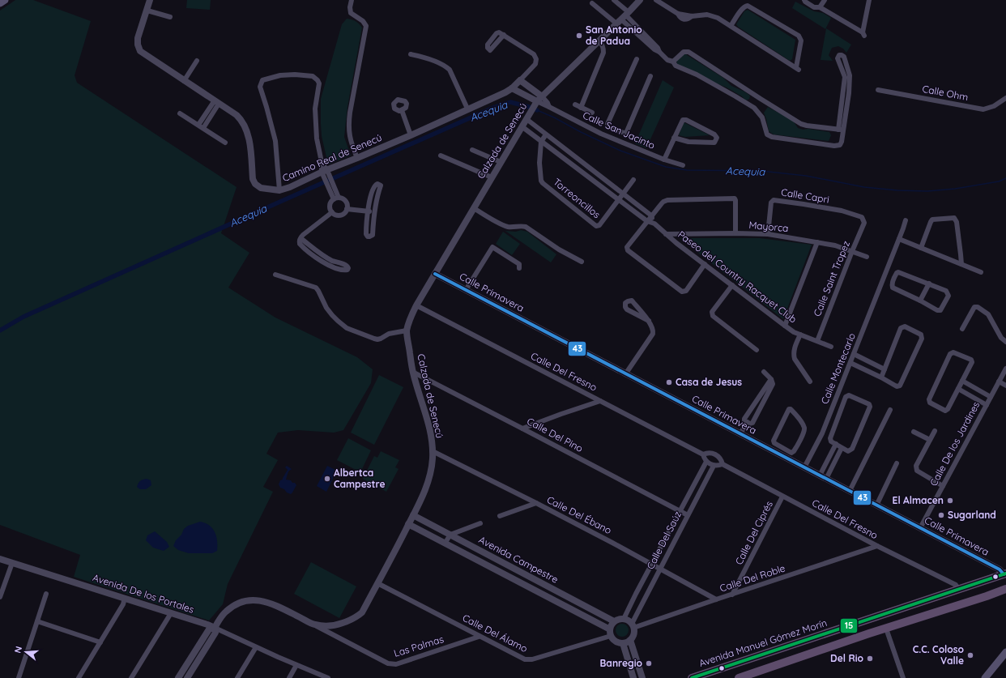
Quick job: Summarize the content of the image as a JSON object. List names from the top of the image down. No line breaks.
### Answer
{"streets":{"main road":["Avenida Manuel Gómez Morín"],"street":["Calle Ohm","Calle San Jacinto","Calzada de Senecú","Camino Real de Senecú","Calle Capri","Torreoncillos","Mayorca","Paseo del Country Racquet Club","Calle Saint Tropez","Calle Primavera","Calle Montecarlo","Calle Del Fresno","Calle Del Pino","Calle De los Jardines","Calle Del Ébano","Calle Del Ciprés","Calle Del Saúz","Avenida Campestre","Calle Del Roble","Avenida De los Portales","Calle Del Álamo","Las Palmas"]},"crossings":[["Calle San Jacinto","Calzada de Senecú"],["Calzada de Senecú","Paseo del Country Racquet Club"],["Calzada de Senecú","Calle Primavera"],["Calzada de Senecú","Calle Del Fresno"],["Calzada de Senecú","Calle Del Pino"],["Calzada de Senecú","Calle Del Ébano"],["Calzada de Senecú","Avenida Campestre"],["Calzada de Senecú","Avenida De los Portales"],["Calzada de Senecú","Calle Del Álamo"],["Calzada de Senecú","Las Palmas"],["Calle Capri","Mayorca"],["Calle Capri","Calle Saint Tropez"],["Torreoncillos","Paseo del Country Racquet Club"],["Mayorca","Paseo del Country Racquet Club"],["Mayorca","Calle Saint Tropez"],["Paseo del Country Racquet Club","Calle Saint Tropez"],["Calle Primavera","Calle Montecarlo"],["Calle Primavera","Calle De los Jardines"],["Calle Primavera","Avenida Manuel Gómez Morín"],["Calle Del Fresno","Calle Del Ciprés"],["Calle Del Fresno","Calle Del Roble"],["Calle Del Fresno","Avenida Manuel Gómez Morín"],["Calle Del Pino","Calle Del Saúz"],["Calle Del Ébano","Calle Del Saúz"],["Calle Del Ébano","Calle Del Roble"],["Calle Del Ciprés","Calle Del Roble"],["Calle Del Saúz","Avenida Campestre"],["Calle Del Saúz","Calle Del Roble"],["Calle Del Saúz","Calle Del Álamo"],["Avenida Campestre","Calle Del Roble"],["Avenida Campestre","Calle Del Álamo"],["Calle Del Roble","Calle Del Álamo"],["Calle Del Álamo","Las Palmas"]],"water":["Acequia"],"places":["San Antonio de Padua","Casa de Jesus","Albertca Campestre","El Almacen","Sugarland","C.C. Coloso Valle","Del Rio","Banregio"],"lines":["transit line 43","transit line 15"],"north":"left"}
